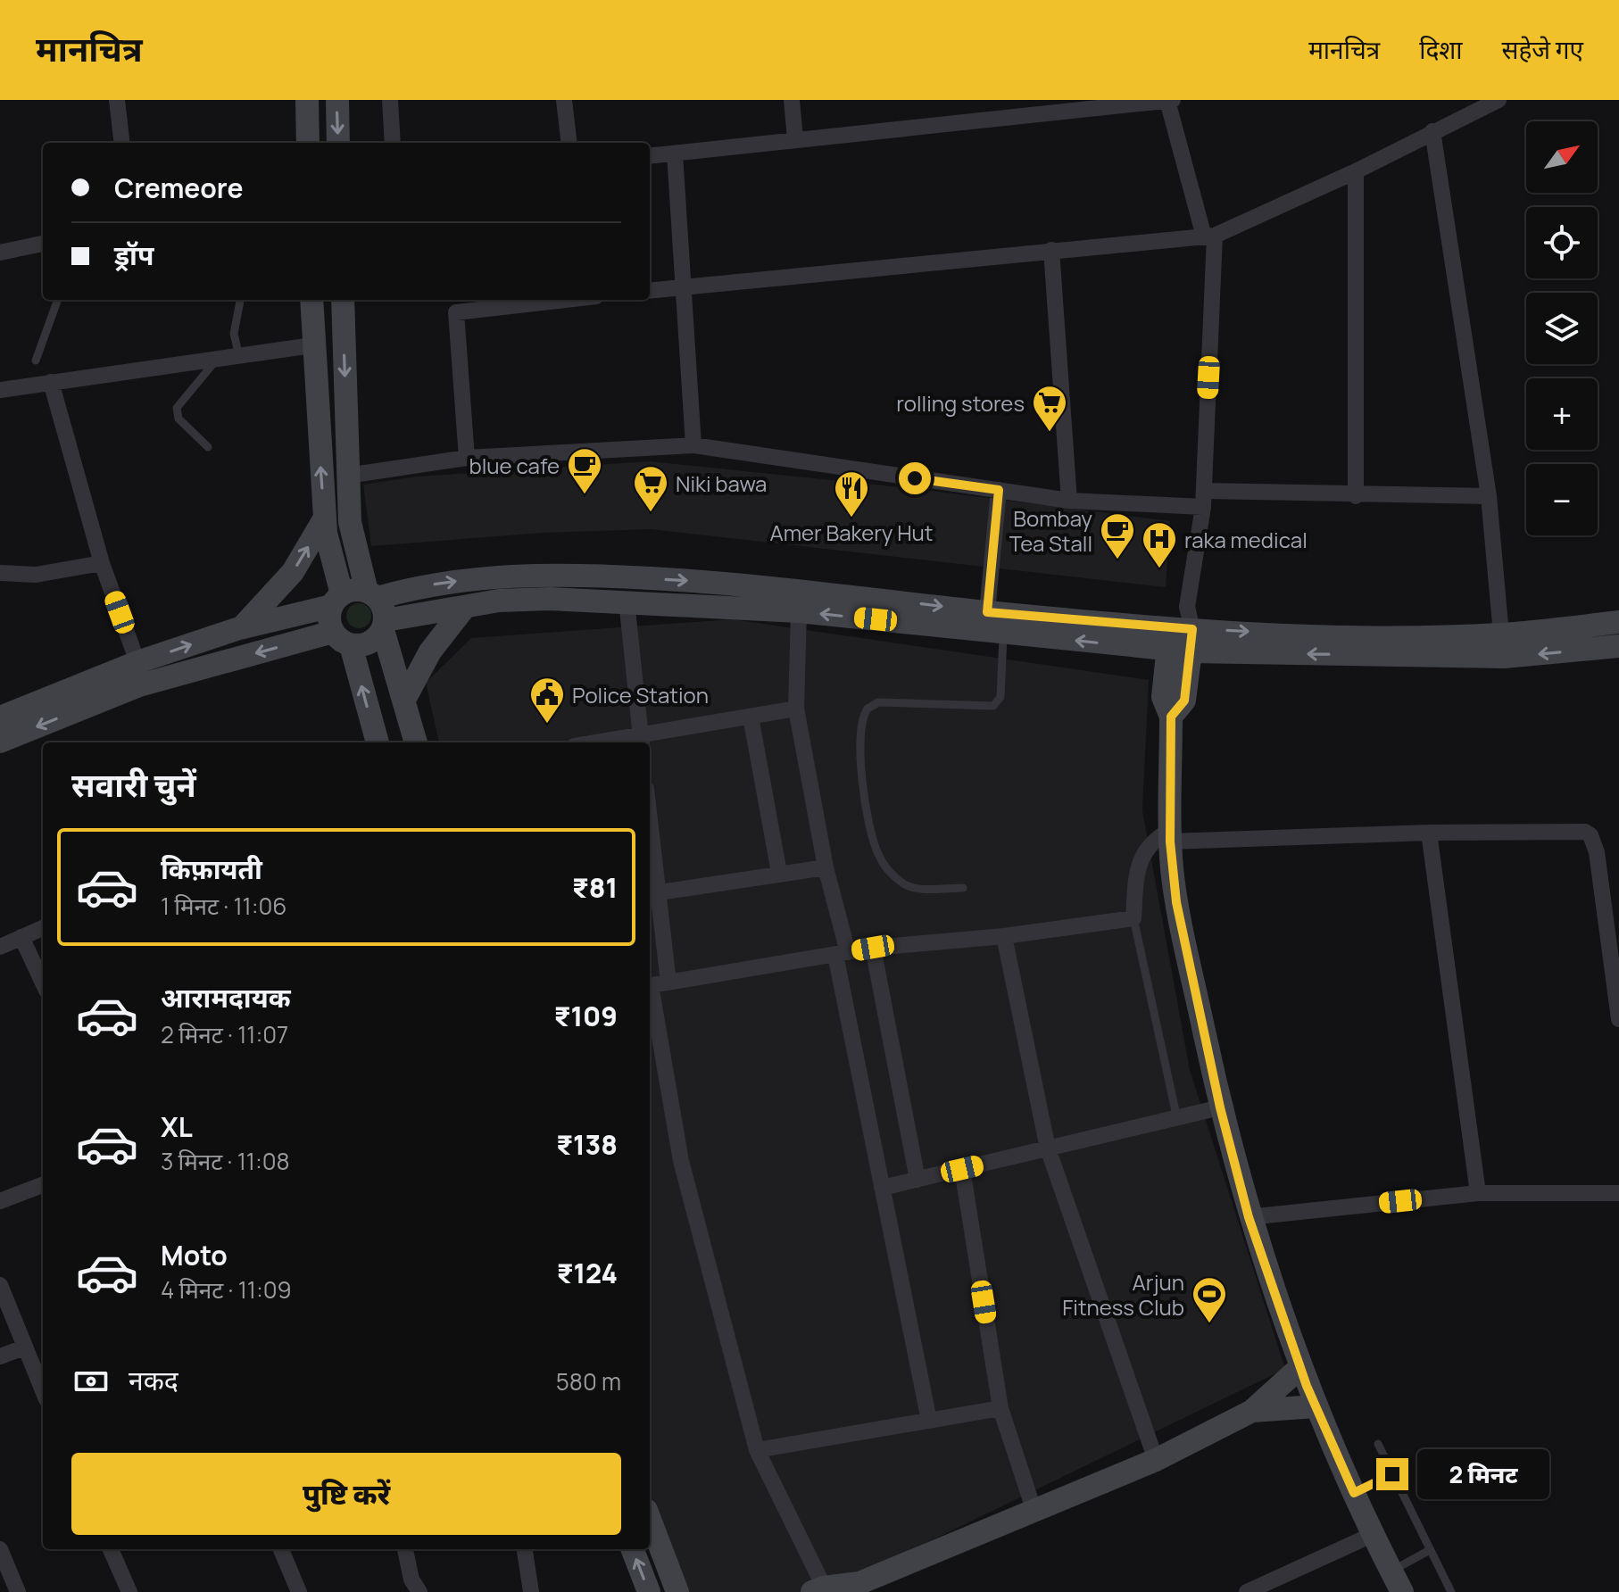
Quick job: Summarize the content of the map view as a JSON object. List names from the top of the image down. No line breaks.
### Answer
{"places":{"supermarket":["rolling stores","Niki bawa"],"cafe":["blue cafe","Bombay Tea Stall"],"restaurant":["Amer Bakery Hut"],"hospital":["raka medical"],"public building":["Police Station"],"sports":["Arjun Fitness Club"]},"north":"top right","page":{"header":"मानचित्र","nav":["मानचित्र","दिशा","सहेजे गए"],"map_buttons":["+","−"],"banner":["Cremeore","ड्रॉप"],"heading":"सवारी चुनें","list":[{"name":"किफ़ायती","note":"1 मिनट · 11:06","value":"₹81"},{"name":"आरामदायक","note":"2 मिनट · 11:07","value":"₹109"},{"name":"XL","note":"3 मिनट · 11:08","value":"₹138"},{"name":"Moto","note":"4 मिनट · 11:09","value":"₹124"}],"pay":["नकद","580 m"],"buttons":"पुष्टि करें","bubble":"2 मिनट"}}
